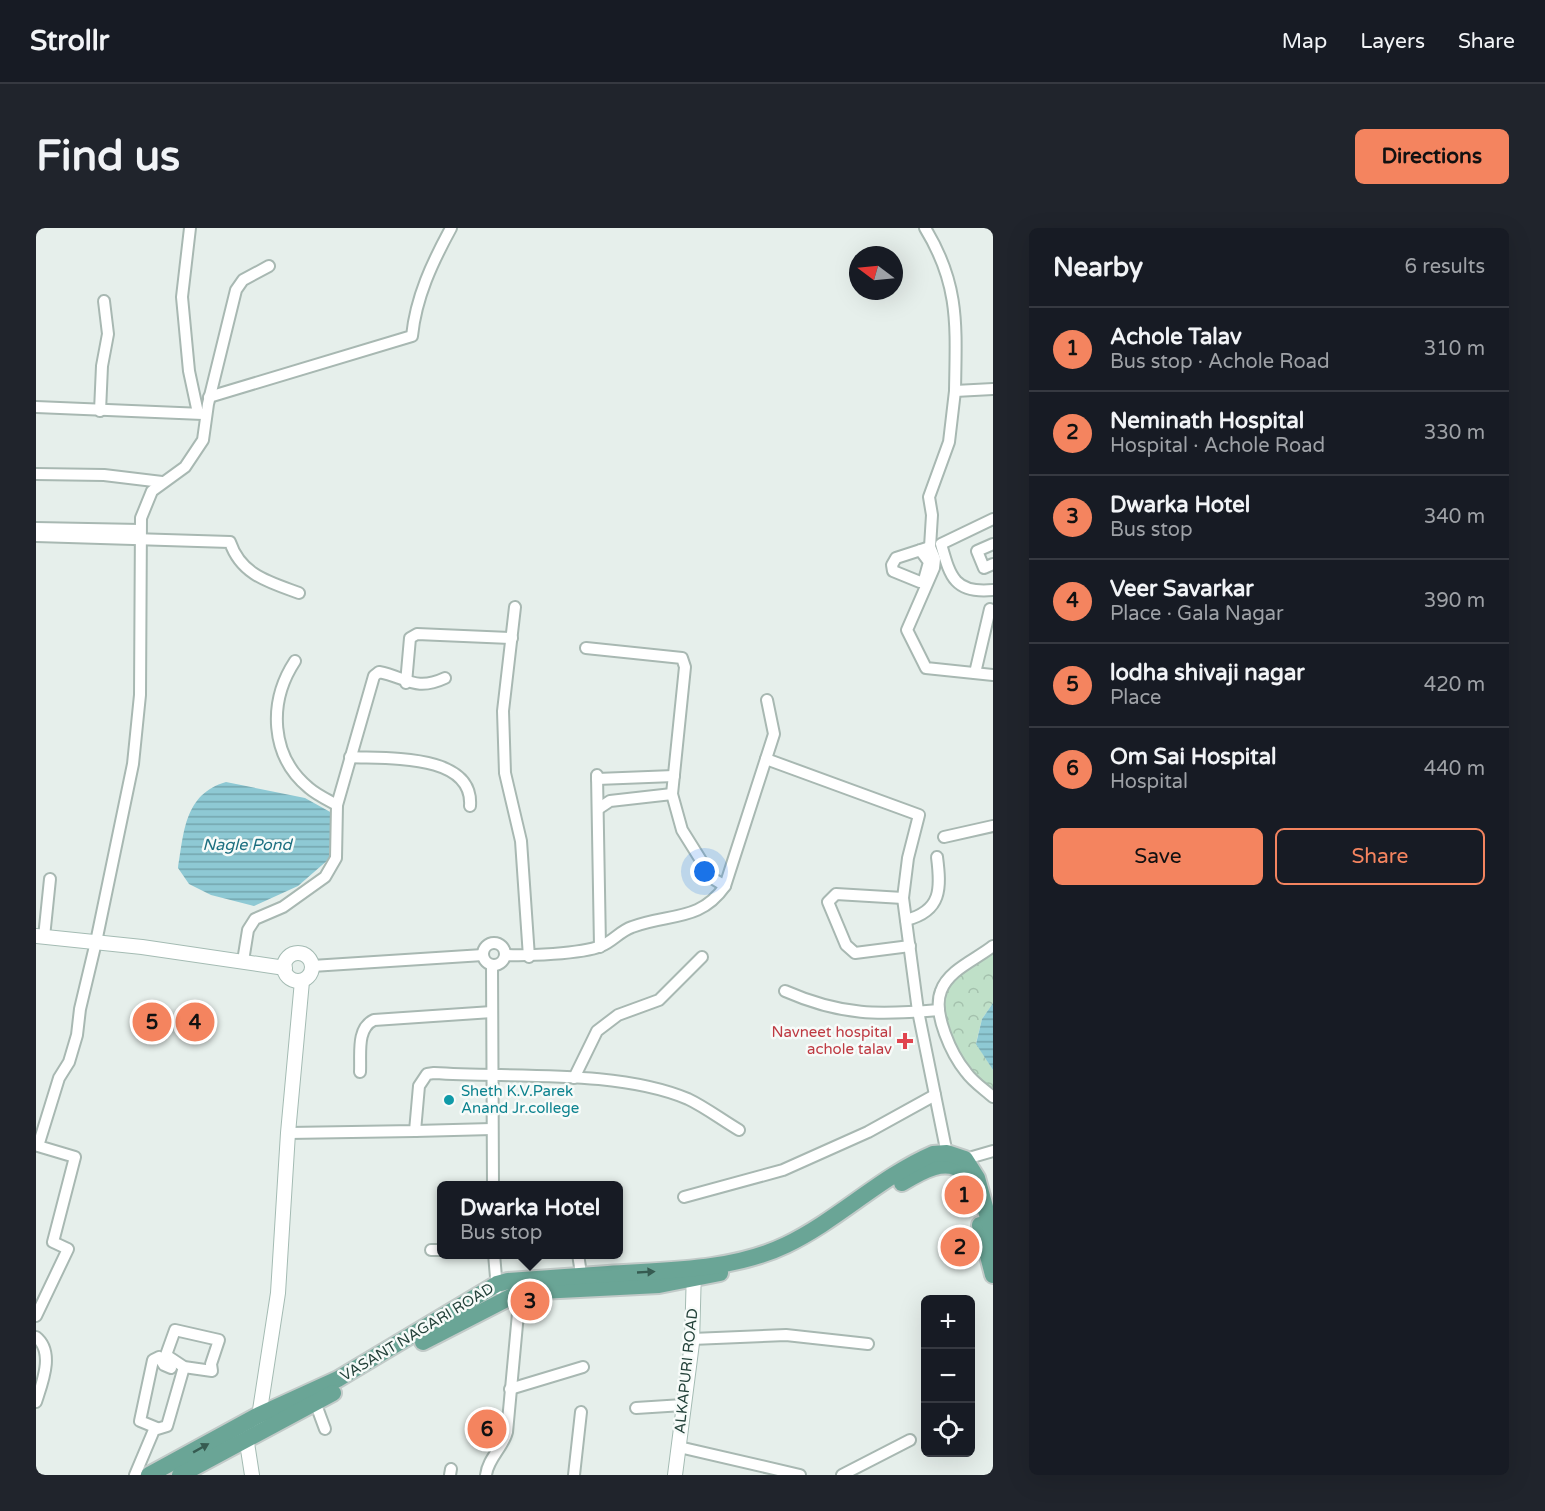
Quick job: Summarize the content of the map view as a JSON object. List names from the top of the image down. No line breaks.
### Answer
{"streets":{"main road":["VASANT NAGARI ROAD"],"street":["ALKAPURI ROAD"]},"crossings":[["VASANT NAGARI ROAD","ALKAPURI ROAD"]],"water":["Nagle Pond"],"places":{"health":["Navneet hospital achole talav"],"other":["Sheth K.V.Parek Anand Jr.college"]},"north":"left","page":{"header":"Strollr","nav":["Map","Layers","Share"],"buttons":["Directions",["Save","Share"]],"title":"Find us","heading":["Nearby","6 results"],"list":[{"mark":"1","name":"Achole Talav","note":"Bus stop · Achole Road","value":"310 m"},{"mark":"2","name":"Neminath Hospital","note":"Hospital · Achole Road","value":"330 m"},{"mark":"3","name":"Dwarka Hotel","note":"Bus stop","value":"340 m"},{"mark":"4","name":"Veer Savarkar","note":"Place · Gala Nagar","value":"390 m"},{"mark":"5","name":"lodha shivaji nagar","note":"Place","value":"420 m"},{"mark":"6","name":"Om Sai Hospital","note":"Hospital","value":"440 m"}],"pins":["4","5","1","2","3","6"],"popup":["Dwarka Hotel","Bus stop"],"map_buttons":["+","−"]}}
